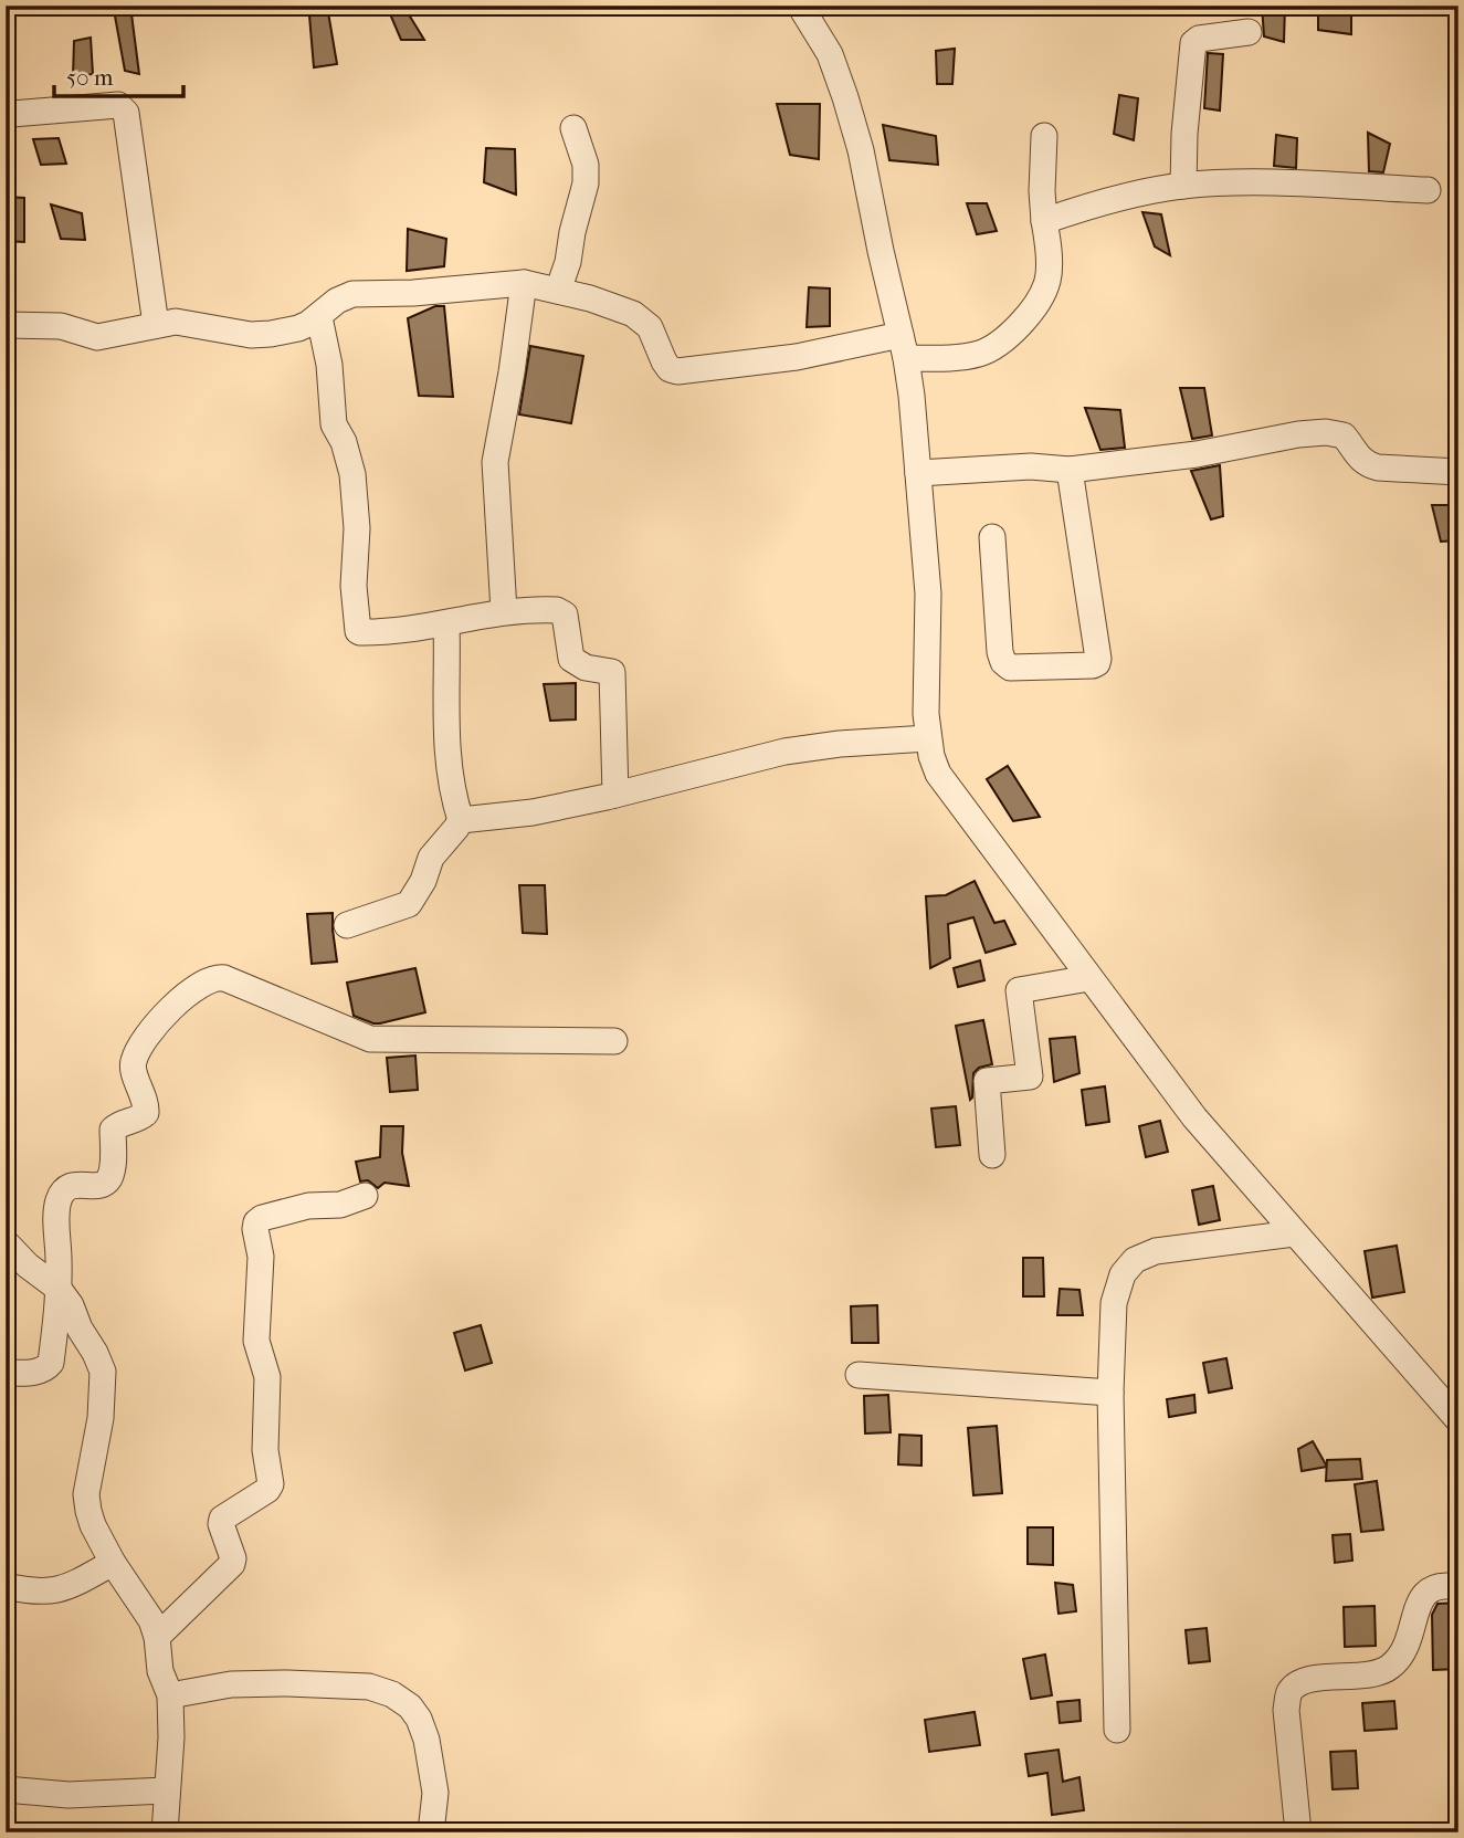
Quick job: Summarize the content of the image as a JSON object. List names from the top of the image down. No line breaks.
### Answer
{"scale_bar":"50 m"}
